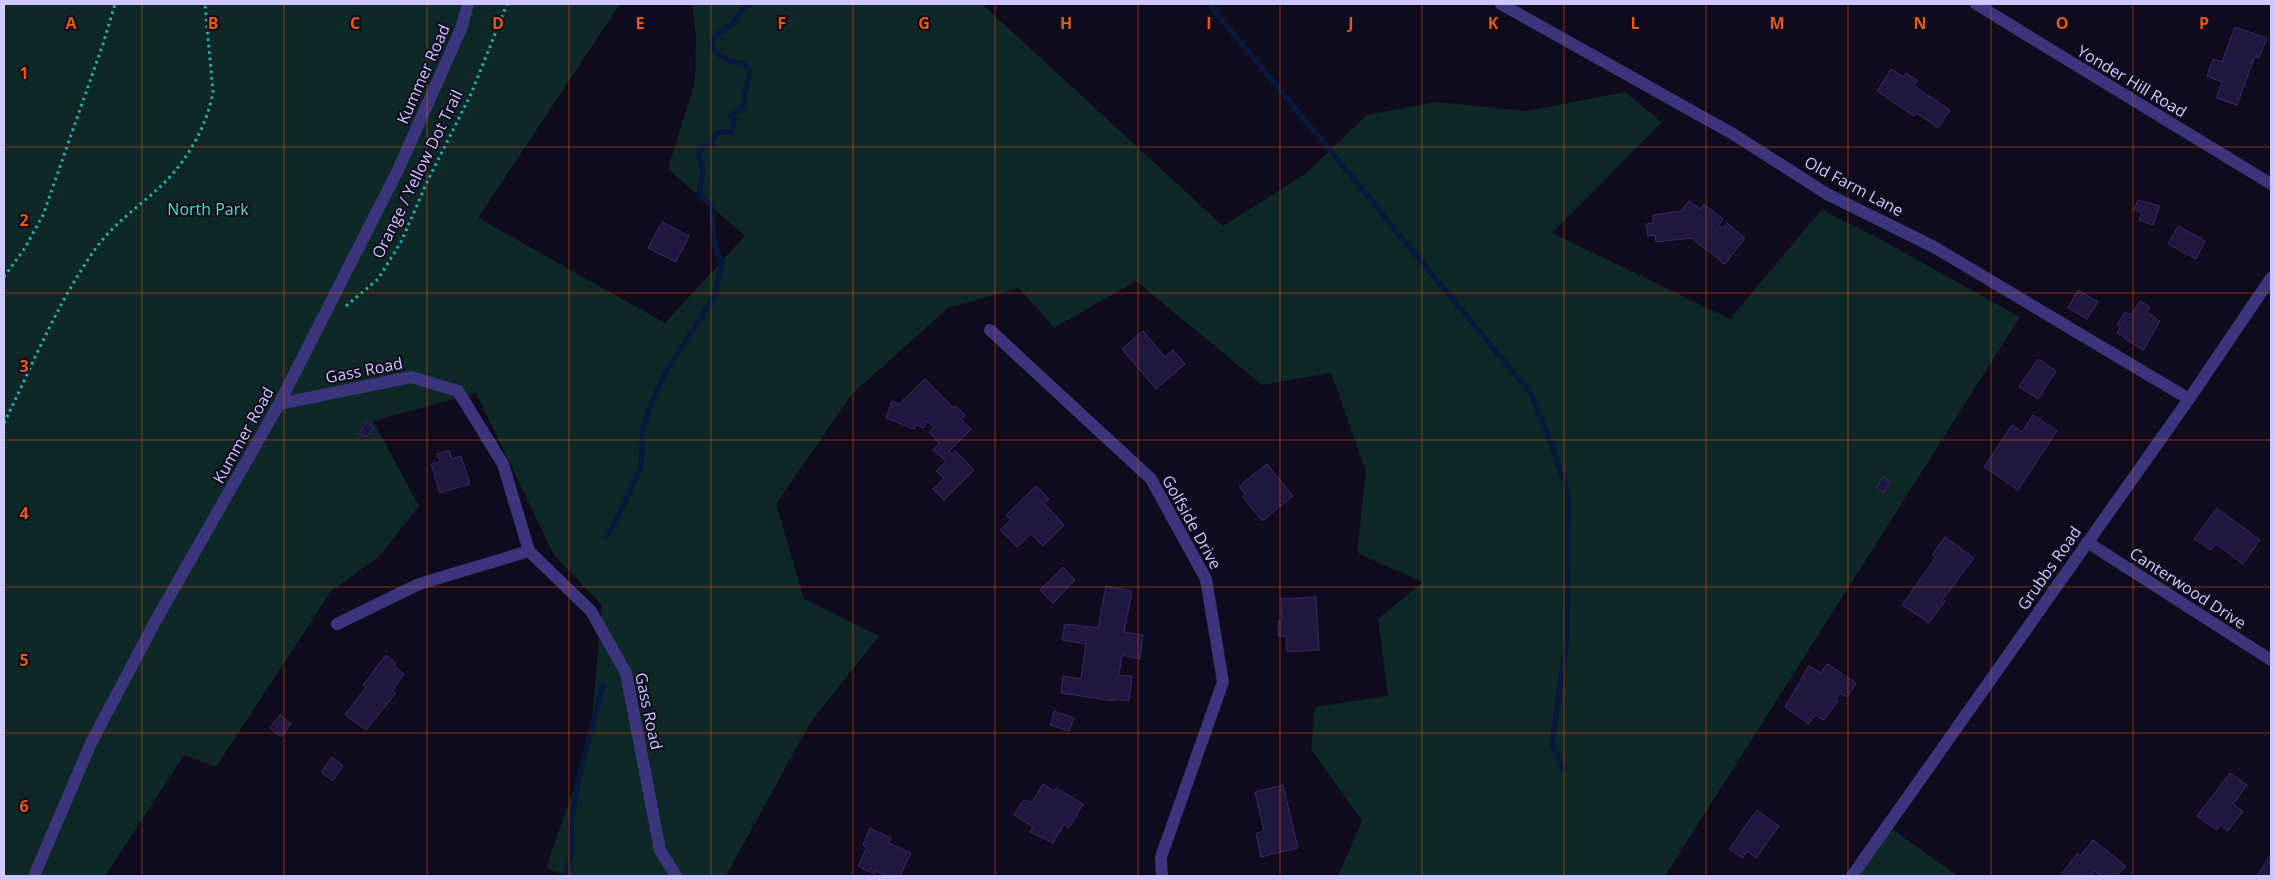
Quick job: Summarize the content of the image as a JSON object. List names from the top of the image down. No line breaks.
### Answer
{"streets":{"street":["Kummer Road","Yonder Hill Road","Old Farm Lane","Gass Road","Golfside Drive","Grubbs Road","Canterwood Drive"],"path":["Orange / Yellow Dot Trail"]},"crossings":[["Kummer Road","Gass Road"],["Old Farm Lane","Grubbs Road"],["Grubbs Road","Canterwood Drive"]],"parks":["North Park"],"grid":{"columns":["A","B","C","D","E","F","G","H","I","J","K","L","M","N","O","P"],"rows":["1","2","3","4","5","6"]}}
